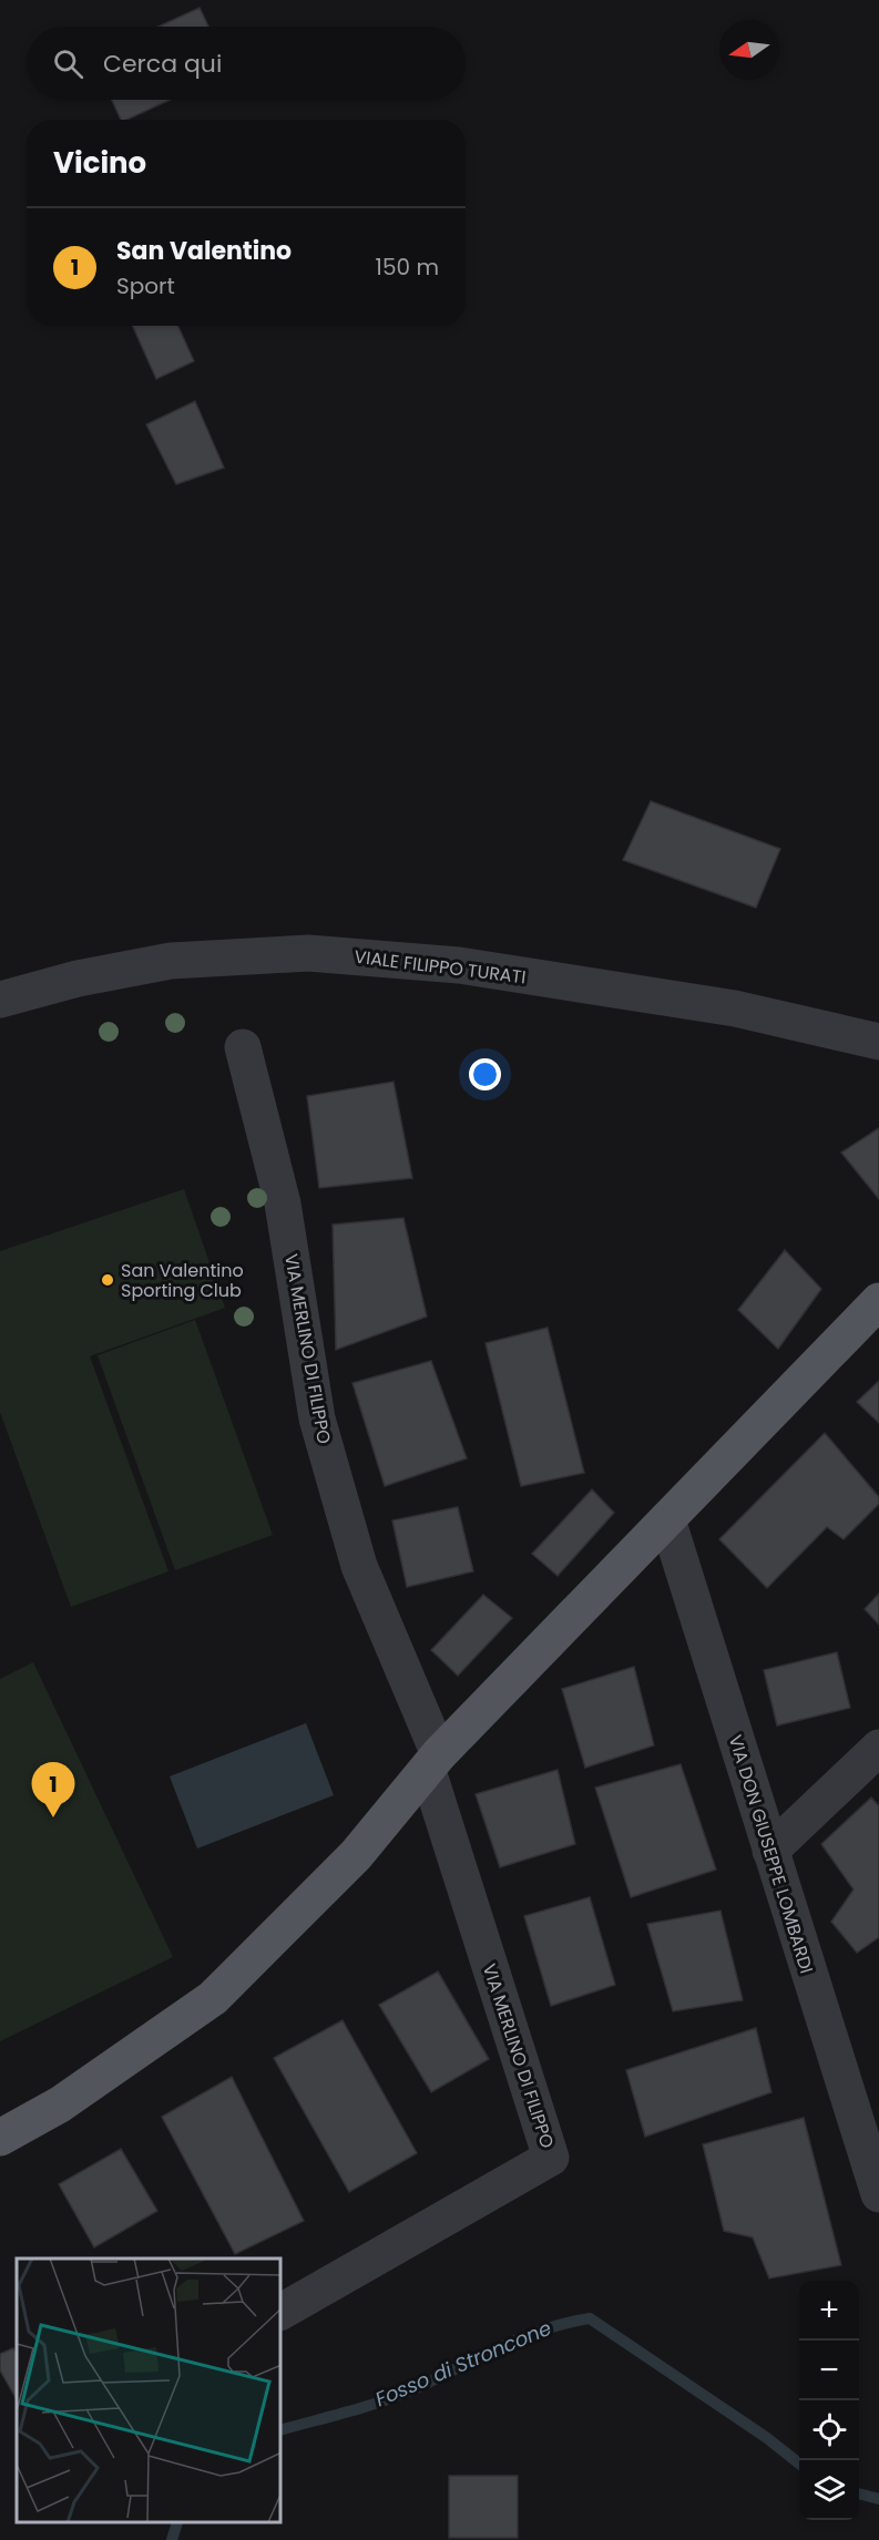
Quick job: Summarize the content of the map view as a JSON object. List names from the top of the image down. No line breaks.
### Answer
{"streets":{"street":["VIALE FILIPPO TURATI","VIA MERLINO DI FILIPPO","VIA DON GIUSEPPE LOMBARDI"]},"water":["Fosso di Stroncone"],"places":["San Valentino Sporting Club"],"north":"left","page":{"search":"Cerca qui","heading":"Vicino","list":[{"mark":"1","name":"San Valentino","note":"Sport","value":"150 m"}],"pins":"1","map_buttons":["+","−"]}}
